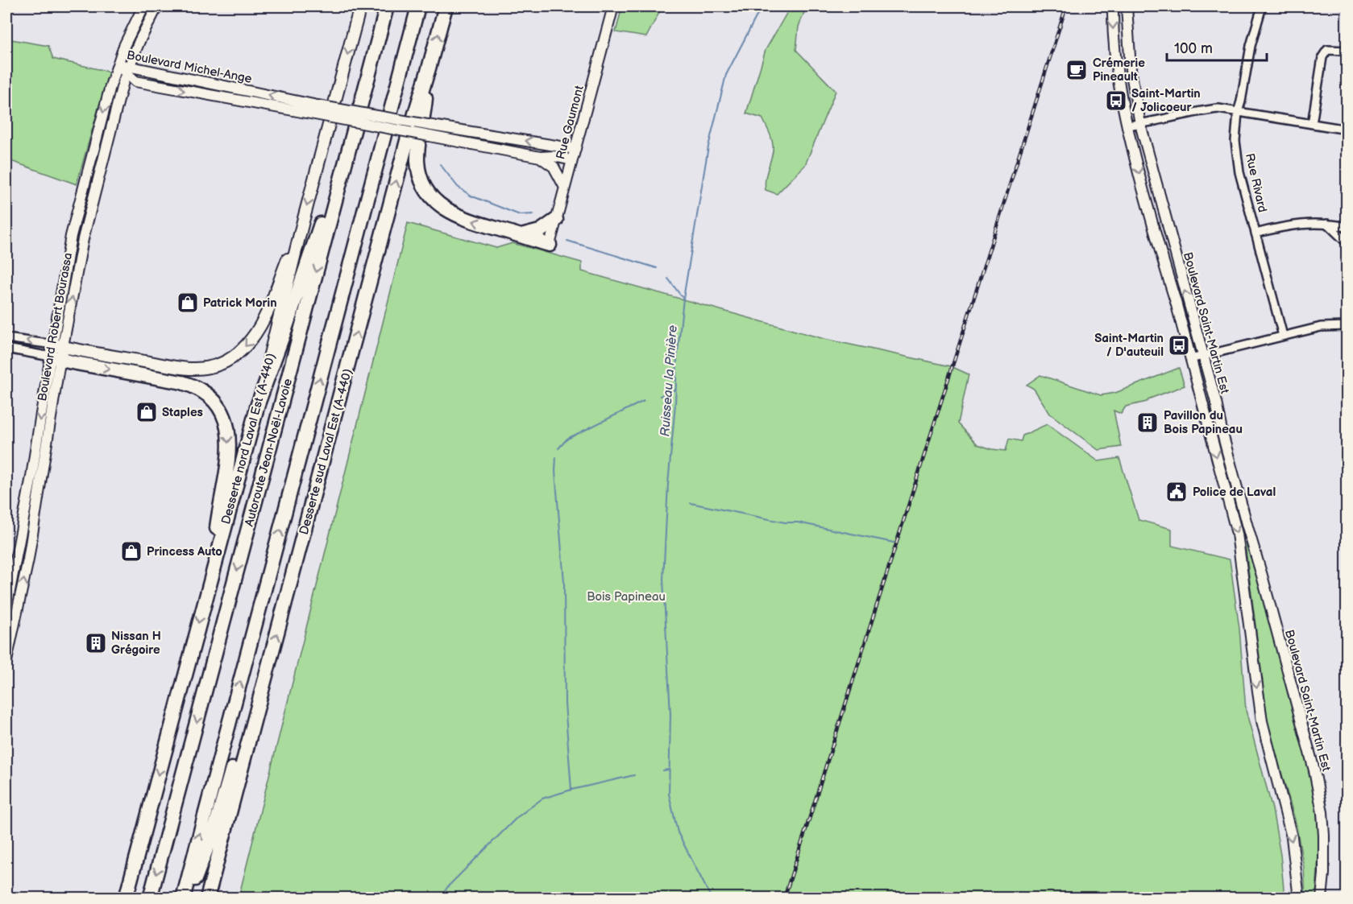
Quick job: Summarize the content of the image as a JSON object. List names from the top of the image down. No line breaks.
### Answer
{"streets":{"highway":["Desserte nord Laval Est (A-440)","Desserte sud Laval Est (A-440)","Autoroute Jean-Noël-Lavoie"],"street":["Boulevard Michel-Ange","Rue Gaumont","Rue Rivard","Boulevard Saint-Martin Est","Boulevard Robert Bourassa"]},"crossings":[["Boulevard Michel-Ange","Rue Gaumont"],["Boulevard Michel-Ange","Boulevard Robert Bourassa"]],"one_way":["Desserte nord Laval Est (A-440)"],"water":["Ruisseau la Pinière"],"parks":["Bois Papineau"],"places":{"cafe":["Crémerie Pineault"],"bus stop":["Saint-Martin / Jolicoeur","Saint-Martin / D'auteuil"],"shop":["Patrick Morin","Staples","Princess Auto"],"building":["Pavillon du Bois Papineau","Nissan H Grégoire"],"public building":["Police de Laval"]},"scale_bar":"100 m"}
